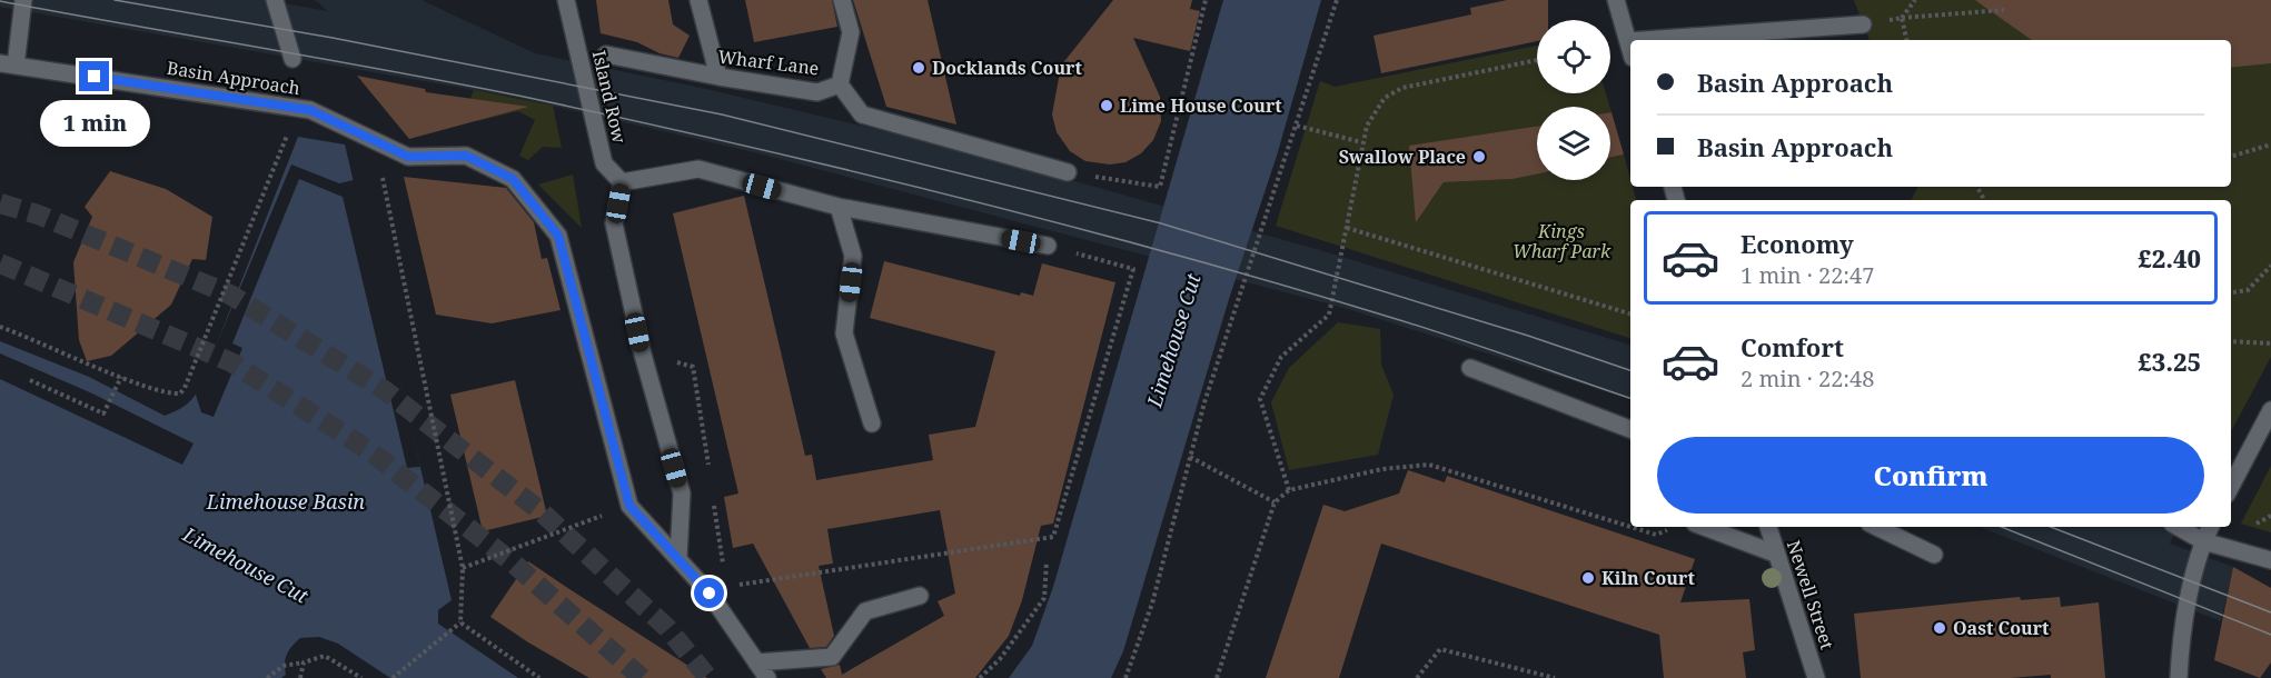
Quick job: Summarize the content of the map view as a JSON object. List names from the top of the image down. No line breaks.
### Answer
{"streets":{"street":["Wharf Lane","Basin Approach","Island Row","Newell Street"]},"water":["Limehouse Cut","Limehouse Basin"],"parks":["Kings Wharf Park"],"places":["Docklands Court","Lime House Court","Swallow Place","Kiln Court","Oast Court"],"page":{"banner":["Basin Approach","Basin Approach"],"bubble":"1 min","list":[{"name":"Economy","note":"1 min · 22:47","value":"£2.40"},{"name":"Comfort","note":"2 min · 22:48","value":"£3.25"}],"buttons":"Confirm"}}
